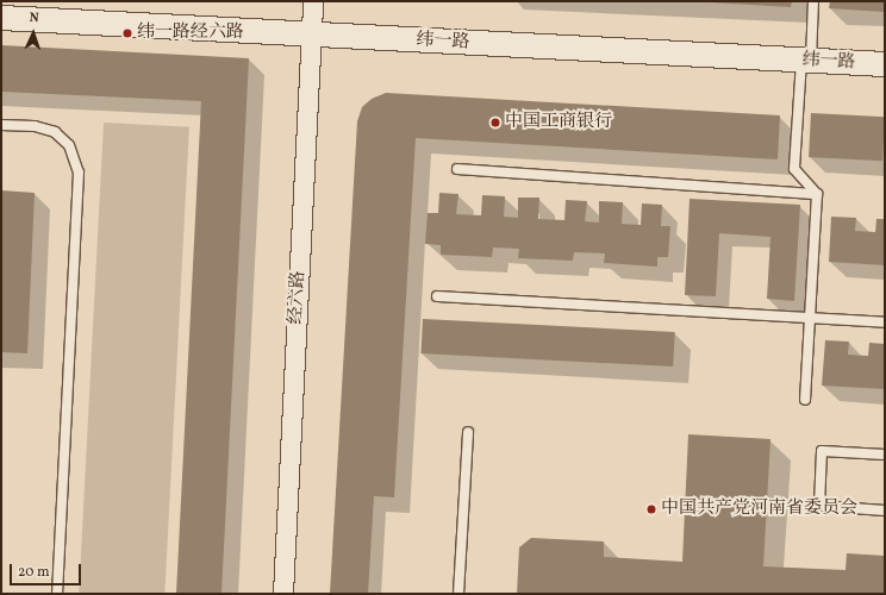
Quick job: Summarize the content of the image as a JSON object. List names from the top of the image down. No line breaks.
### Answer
{"streets":{"street":["纬一路","经六路"]},"crossings":[["纬一路","经六路"]],"places":["纬一路经六路","中国工商银行","中国共产党河南省委员会"],"scale_bar":"20 m","north":"top"}
